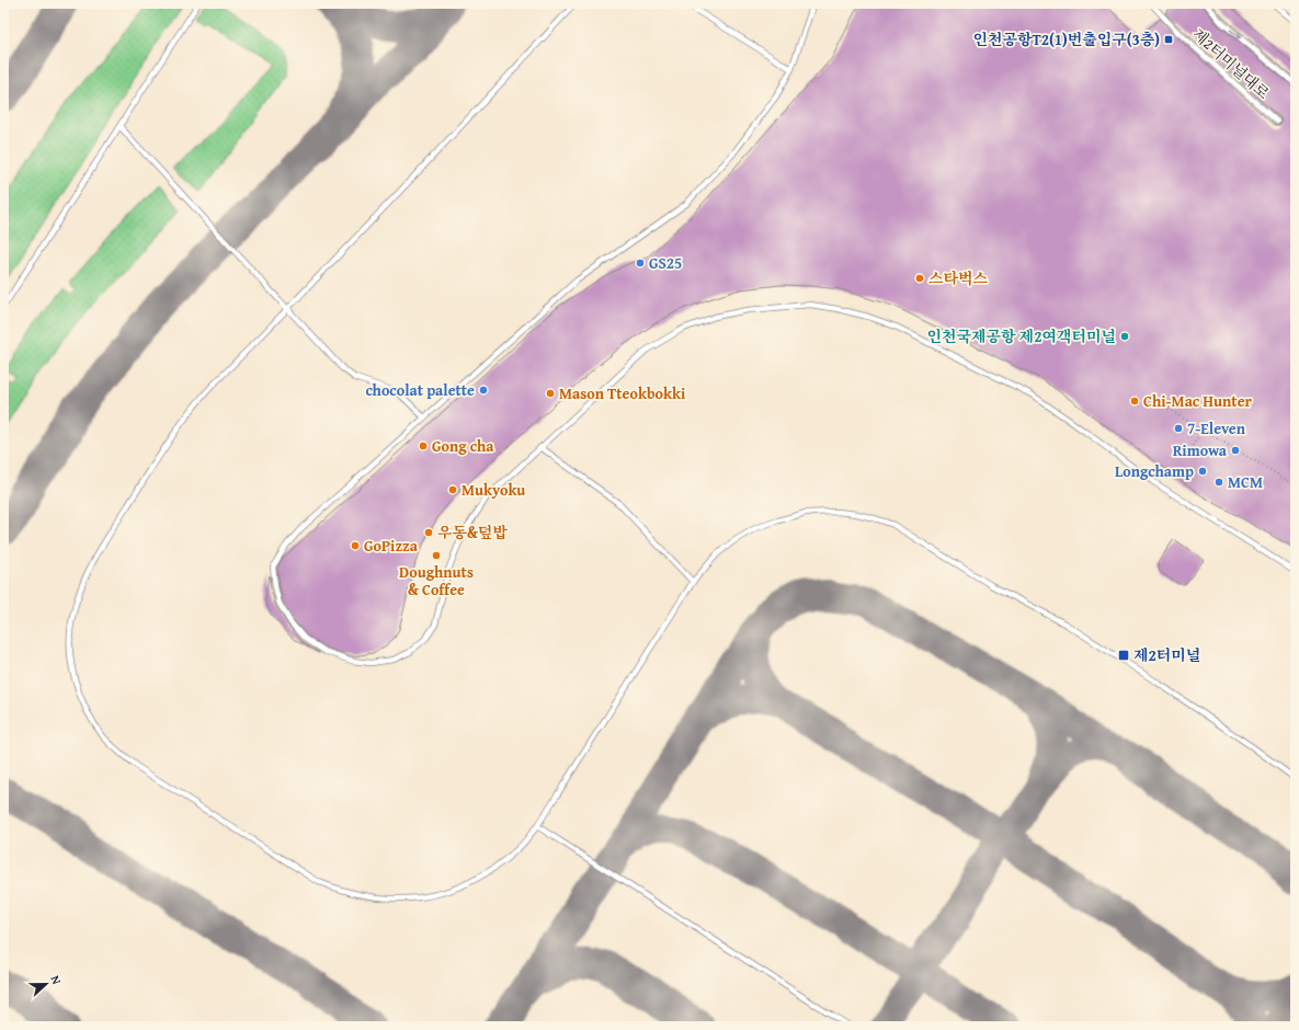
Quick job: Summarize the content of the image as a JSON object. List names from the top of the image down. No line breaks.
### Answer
{"streets":{"lane":["제2터미널대로"]},"places":{"transit":["인천공항T2(1)번출입구(3층)","제2터미널"],"other":["GS25","스타벅스","인천국제공항 제2여객터미널","chocolat palette","Mason Tteokbokki","Chi-Mac Hunter","7-Eleven","Gong cha","Rimowa","Longchamp","MCM","Mukyoku","우동&덮밥","GoPizza","Doughnuts & Coffee"]},"north":"right"}
